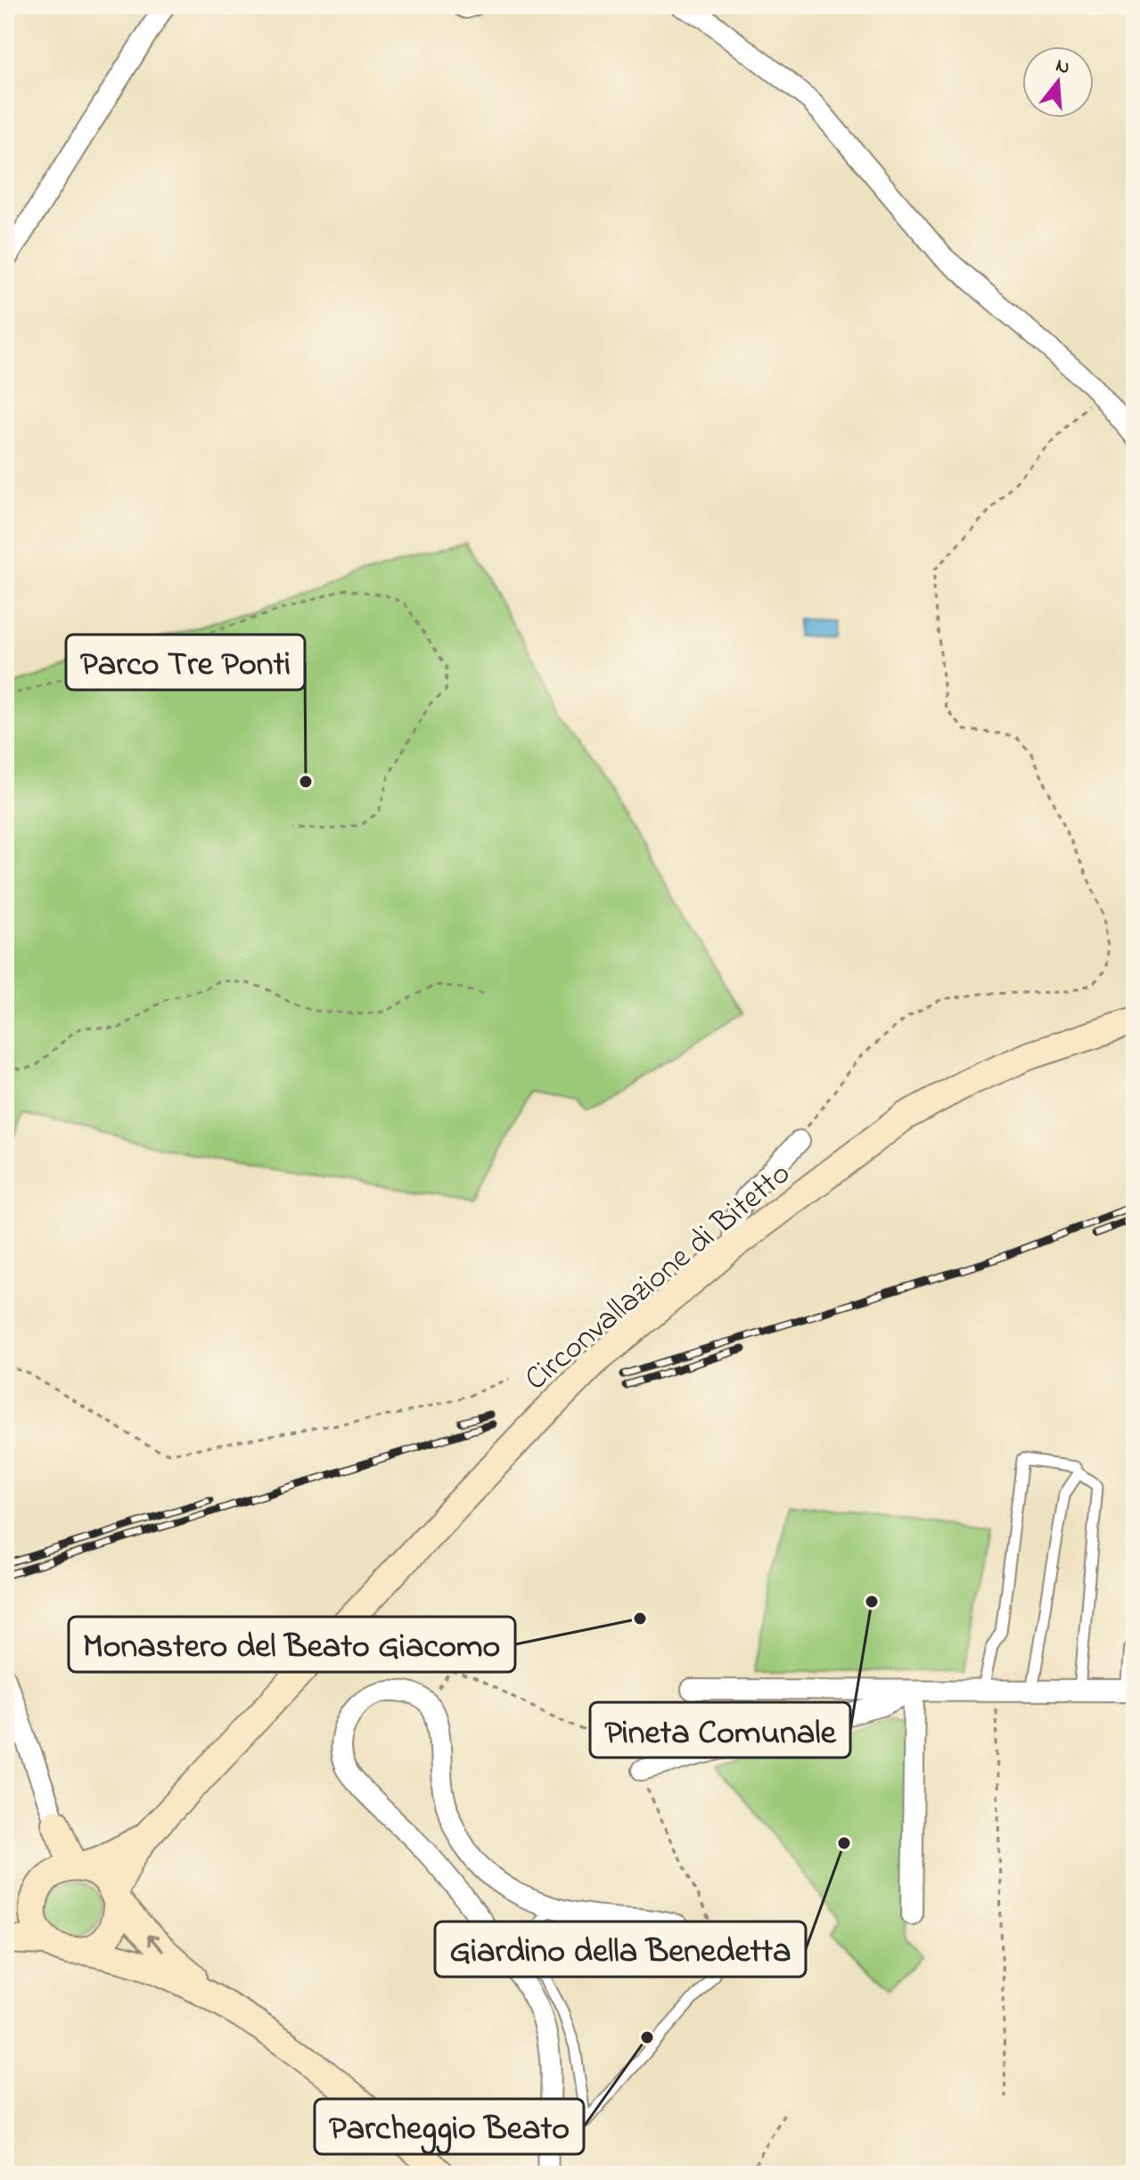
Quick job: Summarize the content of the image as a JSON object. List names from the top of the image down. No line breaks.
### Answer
{"streets":{"main road":["Circonvallazione di Bitetto"]},"places":["Parco Tre Ponti","Pineta Comunale","Monastero del Beato Giacomo","Giardino della Benedetta","Parcheggio Beato"],"north":"top"}
